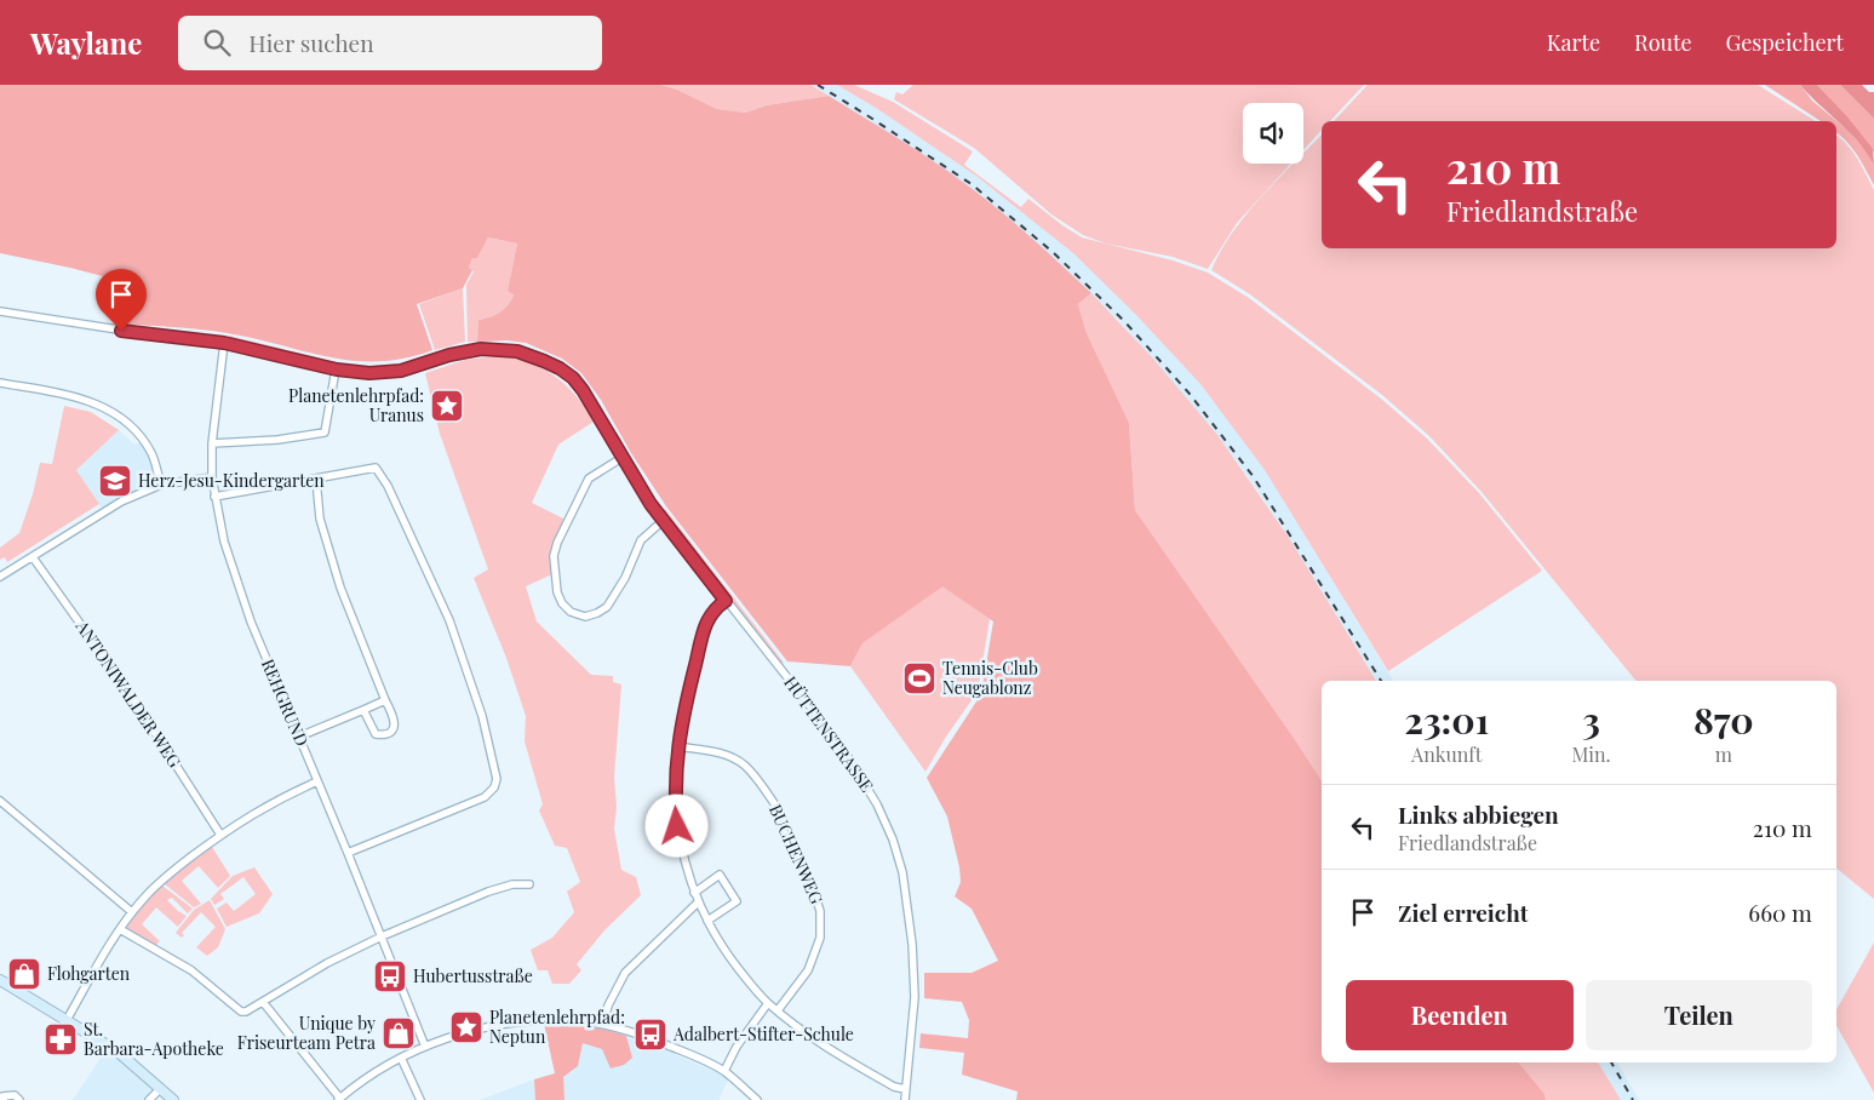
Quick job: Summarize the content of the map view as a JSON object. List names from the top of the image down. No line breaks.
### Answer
{"streets":{"street":["ANTONIWALDER WEG","REHGRUND","HÜTTENSTRASSE","BUCHENWEG"]},"crossings":[["REHGRUND","HÜTTENSTRASSE"]],"places":{"place":["Planetenlehrpfad: Uranus","Planetenlehrpfad: Neptun"],"school or university":["Herz-Jesu-Kindergarten"],"sports":["Tennis-Club Neugablonz"],"shop":["Flohgarten","Unique by Friseurteam Petra"],"bus stop":["Hubertusstraße","Adalbert-Stifter-Schule"],"pharmacy":["St. Barbara-Apotheke"]},"page":{"header":"Waylane","search":"Hier suchen","nav":["Karte","Route","Gespeichert"],"turn":["210 m","Friedlandstraße"],"eta":["23:01","Ankunft","3","Min.","870","m"],"list":[{"name":"Links abbiegen","note":"Friedlandstraße","value":"210 m"},{"name":"Ziel erreicht","value":"660 m"}],"buttons":["Beenden","Teilen"]}}
